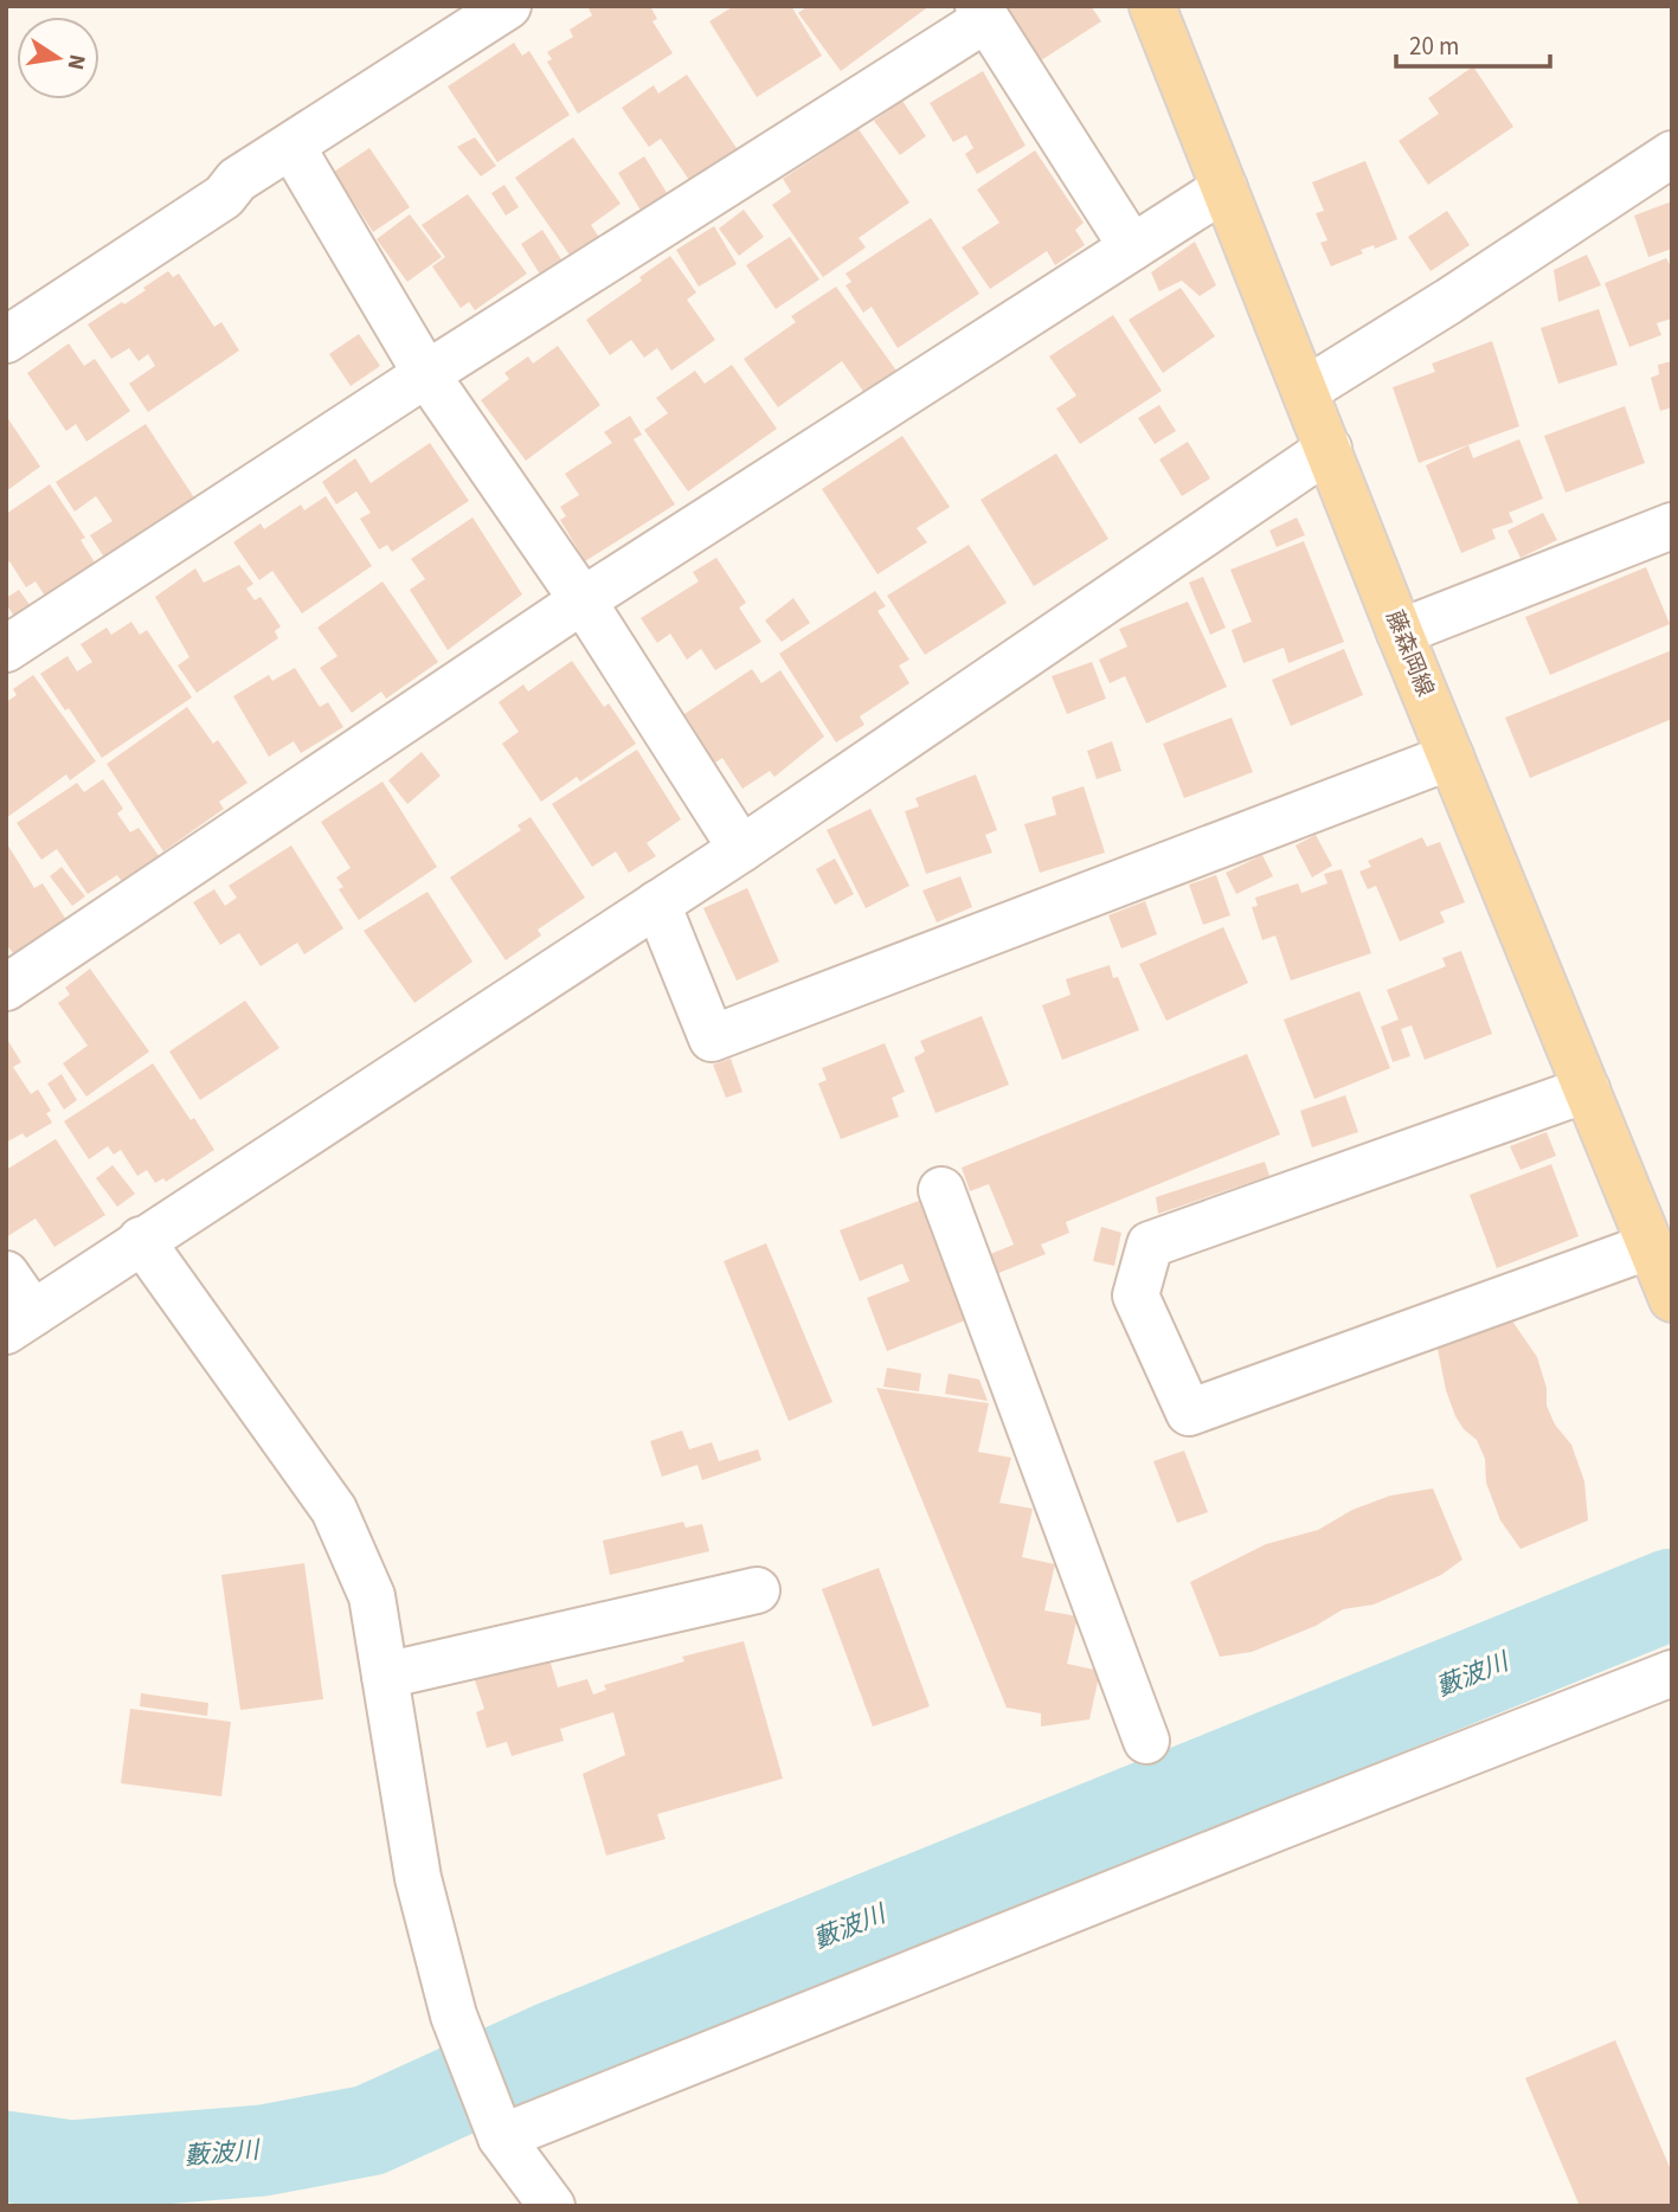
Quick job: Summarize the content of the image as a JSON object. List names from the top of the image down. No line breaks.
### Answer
{"streets":{"main road":["藤森岡線"]},"water":["藪波川"],"scale_bar":"20 m","north":"right"}
